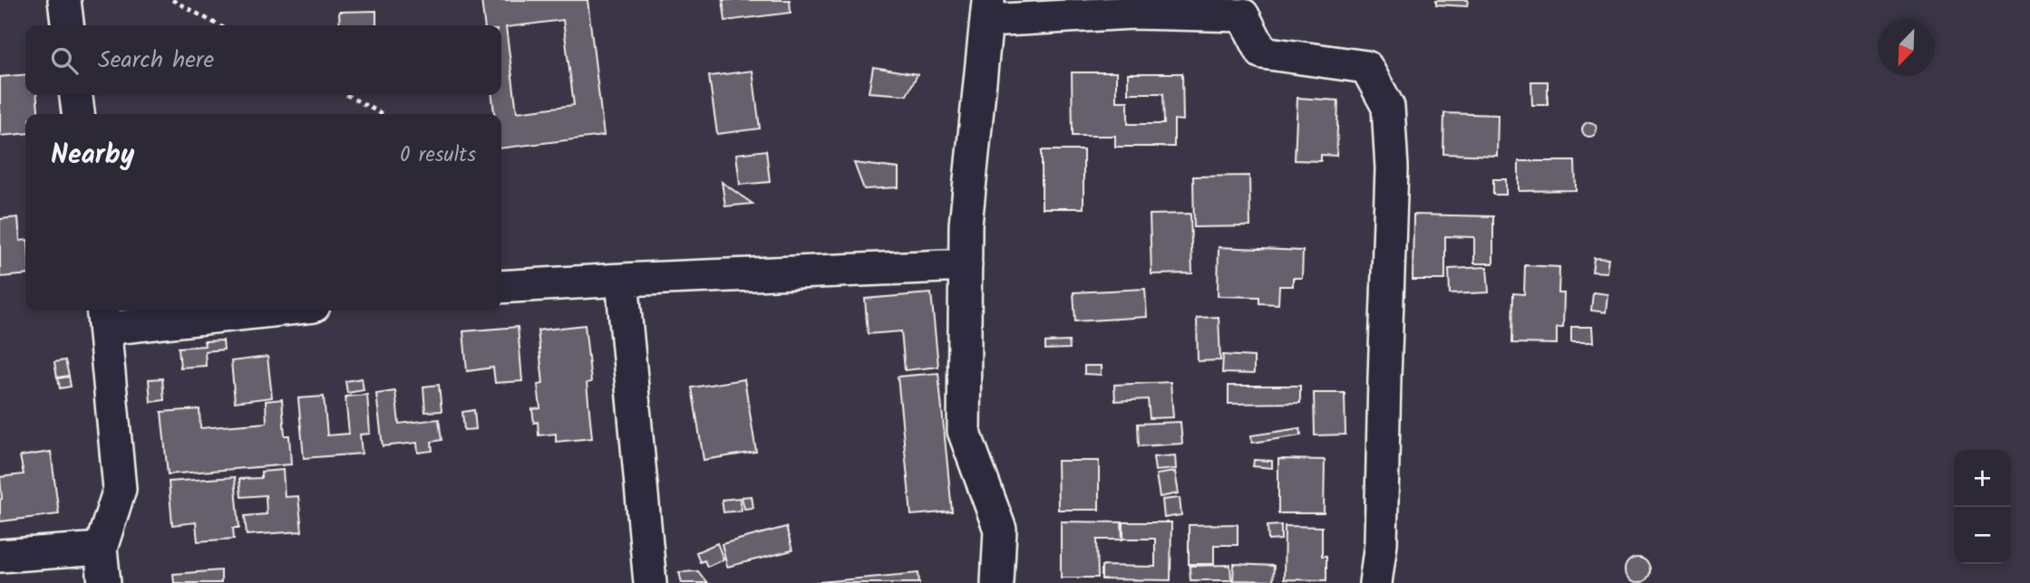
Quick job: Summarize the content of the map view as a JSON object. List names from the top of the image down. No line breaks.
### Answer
{"north":"bottom left","page":{"search":"Search here","heading":["Nearby","0 results"],"map_buttons":["+","−"]}}
